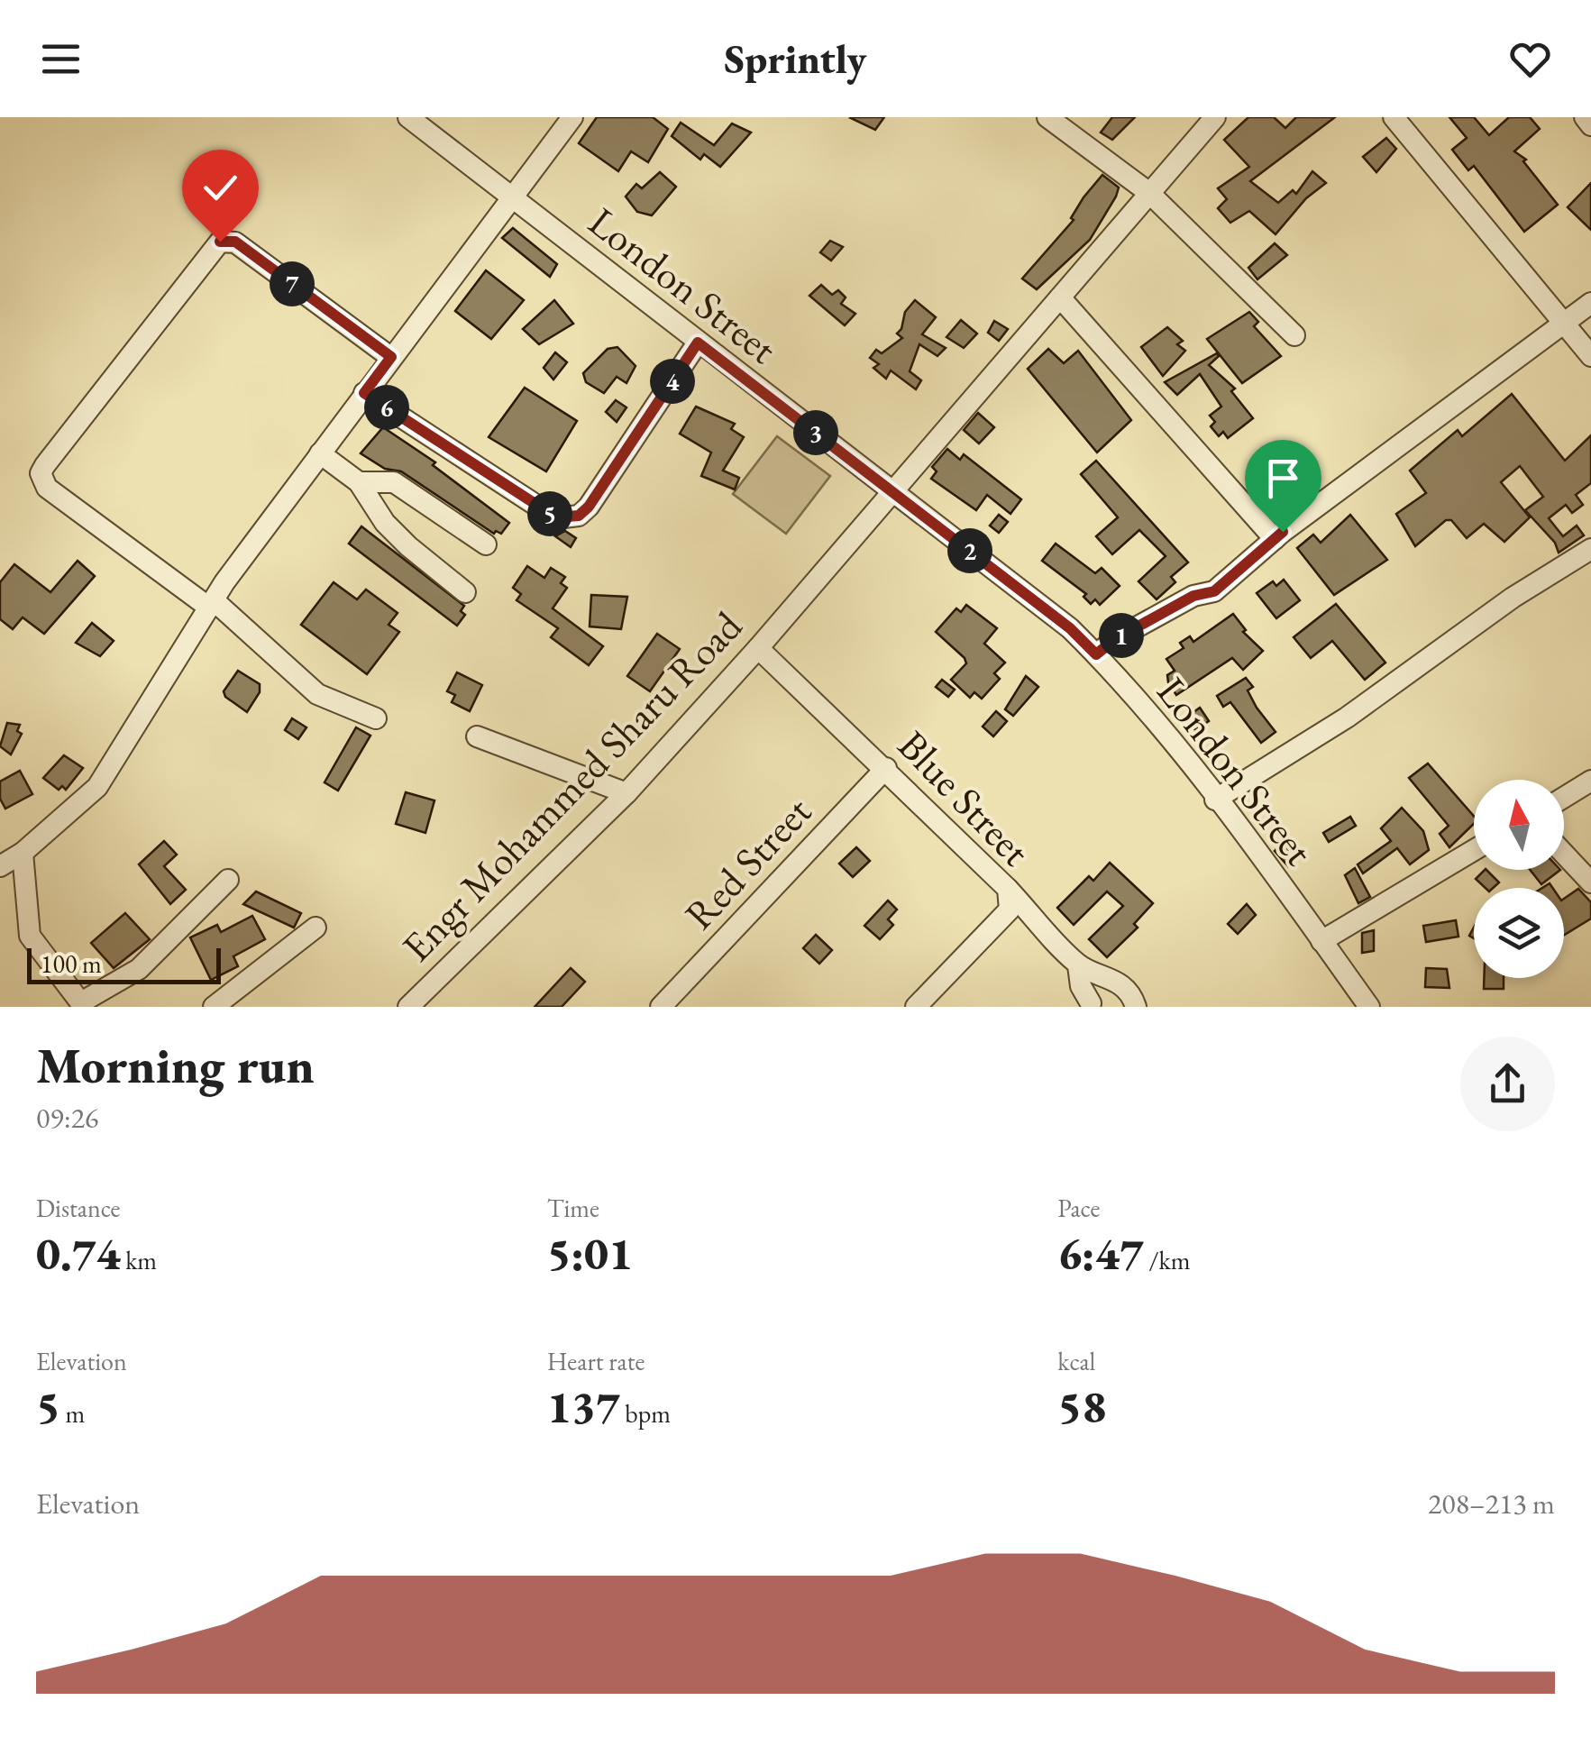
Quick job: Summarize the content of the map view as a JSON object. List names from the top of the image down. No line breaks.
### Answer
{"streets":{"street":["London Street","Engr Mohammed Sharu Road","Blue Street","Red Street"]},"crossings":[["London Street","Engr Mohammed Sharu Road"],["Engr Mohammed Sharu Road","Blue Street"],["Blue Street","Red Street"]],"scale_bar":"100 m","north":"top","page":{"header":"Sprintly","pins":["7","4","6","3","5","2","1"],"scale":"100 m","heading":["Morning run","09:26"],"stats":[["Distance","0.74 km"],["Time","5:01"],["Pace","6:47 /km"],["Elevation","5 m"],["Heart rate","137 bpm"],["kcal","58"]],"chart":["Elevation","208–213 m"]}}
